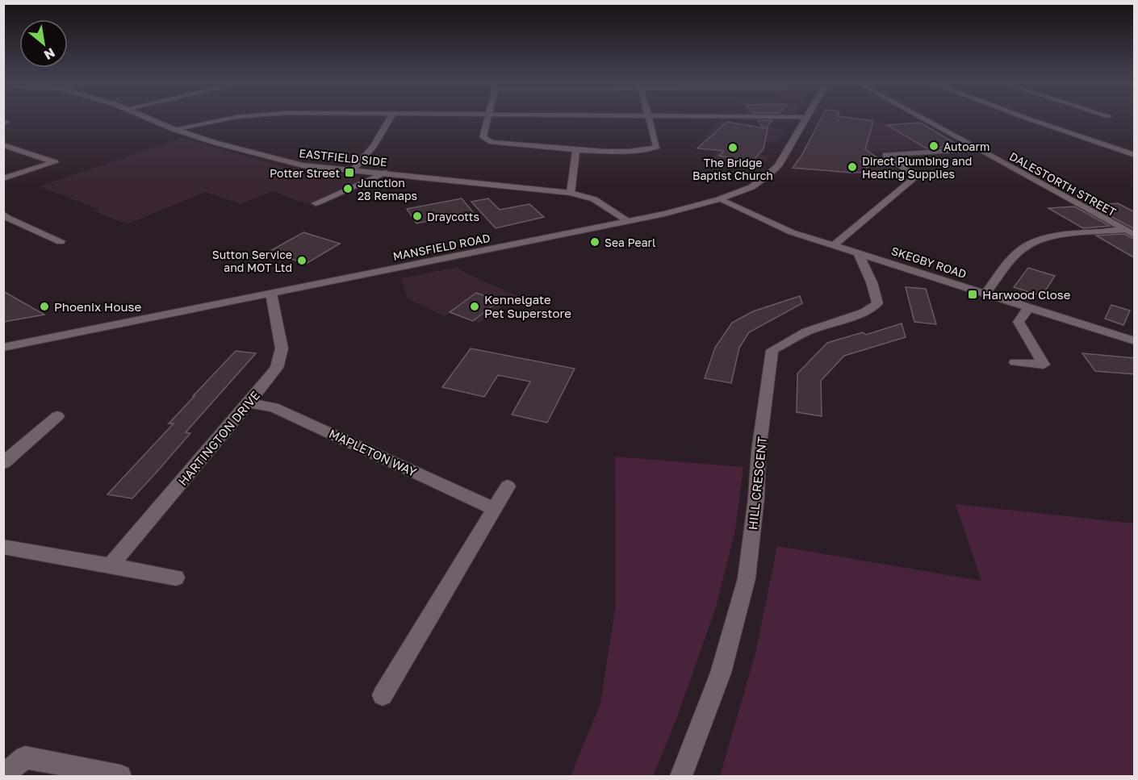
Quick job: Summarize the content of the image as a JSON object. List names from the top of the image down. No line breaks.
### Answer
{"streets":{"street":["EASTFIELD SIDE","DALESTORTH STREET","MANSFIELD ROAD","SKEGBY ROAD","HARTINGTON DRIVE","MAPLETON WAY","HILL CRESCENT"]},"crossings":[["EASTFIELD SIDE","MANSFIELD ROAD"],["MANSFIELD ROAD","SKEGBY ROAD"],["MANSFIELD ROAD","HARTINGTON DRIVE"],["SKEGBY ROAD","HILL CRESCENT"],["HARTINGTON DRIVE","MAPLETON WAY"]],"places":{"other":["Autoarm","The Bridge Baptist Church","Direct Plumbing and Heating Supplies","Junction 28 Remaps","Draycotts","Sea Pearl","Sutton Service and MOT Ltd","Phoenix House","Kennelgate Pet Superstore"],"transit":["Potter Street","Harwood Close"]},"north":"bottom right"}
